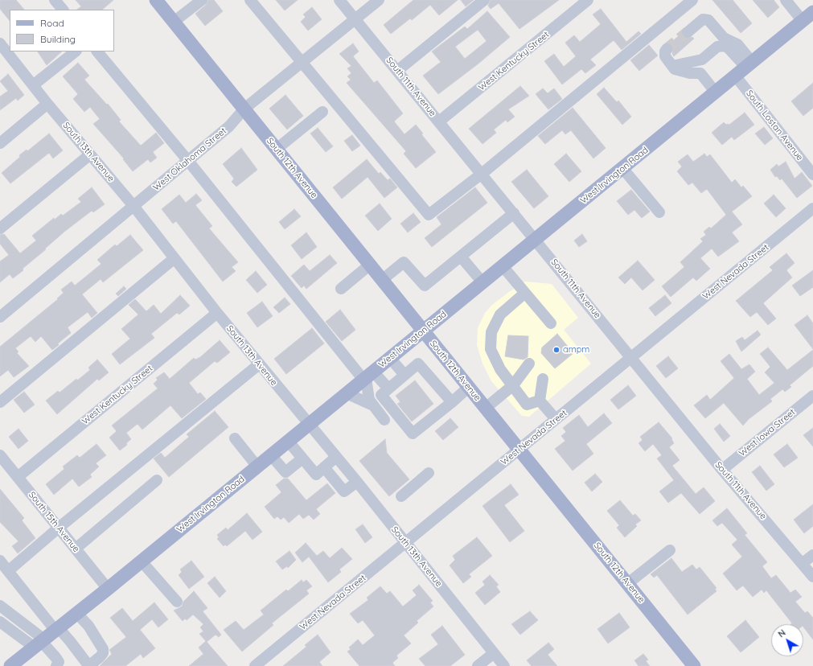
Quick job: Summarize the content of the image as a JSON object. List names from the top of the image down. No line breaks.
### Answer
{"streets":{"main road":["South 12th Avenue","West Irvington Road"],"street":["West Kentucky Street","South 11th Avenue","South Lostan Avenue","South 13th Avenue","West Oklahoma Street","West Nevada Street","West Iowa Street","South 15th Avenue"]},"crossings":[["West Kentucky Street","South 11th Avenue"],["West Kentucky Street","South 13th Avenue"],["West Kentucky Street","South 15th Avenue"],["South 11th Avenue","West Oklahoma Street"],["South 11th Avenue","West Irvington Road"],["South 11th Avenue","West Nevada Street"],["South 11th Avenue","West Iowa Street"],["South Lostan Avenue","West Irvington Road"],["South 13th Avenue","West Oklahoma Street"],["South 13th Avenue","West Irvington Road"],["South 13th Avenue","West Nevada Street"],["West Oklahoma Street","South 12th Avenue"],["South 12th Avenue","West Irvington Road"],["South 12th Avenue","West Nevada Street"],["West Irvington Road","South 15th Avenue"]],"places":["ampm"],"legend":["Road","Building"],"north":"top left"}
